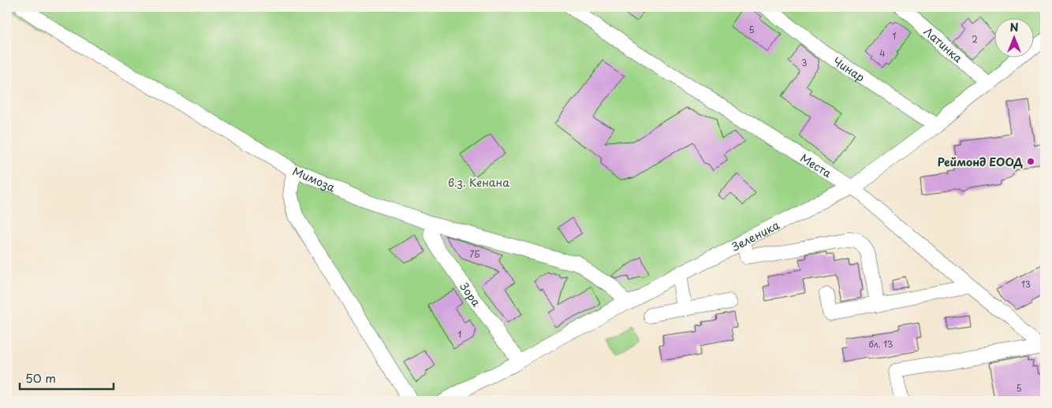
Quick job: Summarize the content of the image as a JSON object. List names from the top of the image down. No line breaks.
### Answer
{"streets":{"street":["Латинка","Чинар","Места","Мимоза","Зеленика","Зора"]},"crossings":[["Латинка","Зеленика"],["Чинар","Зеленика"],["Места","Зеленика"],["Мимоза","Зеленика"],["Мимоза","Зора"],["Зеленика","Зора"]],"parks":["в.з. Кенана"],"places":["Реймонд ЕООД"],"house_numbers":["5","1","2","4","3","7Б","13","1","бл. 13","5"],"scale_bar":"50 m","north":"top"}
